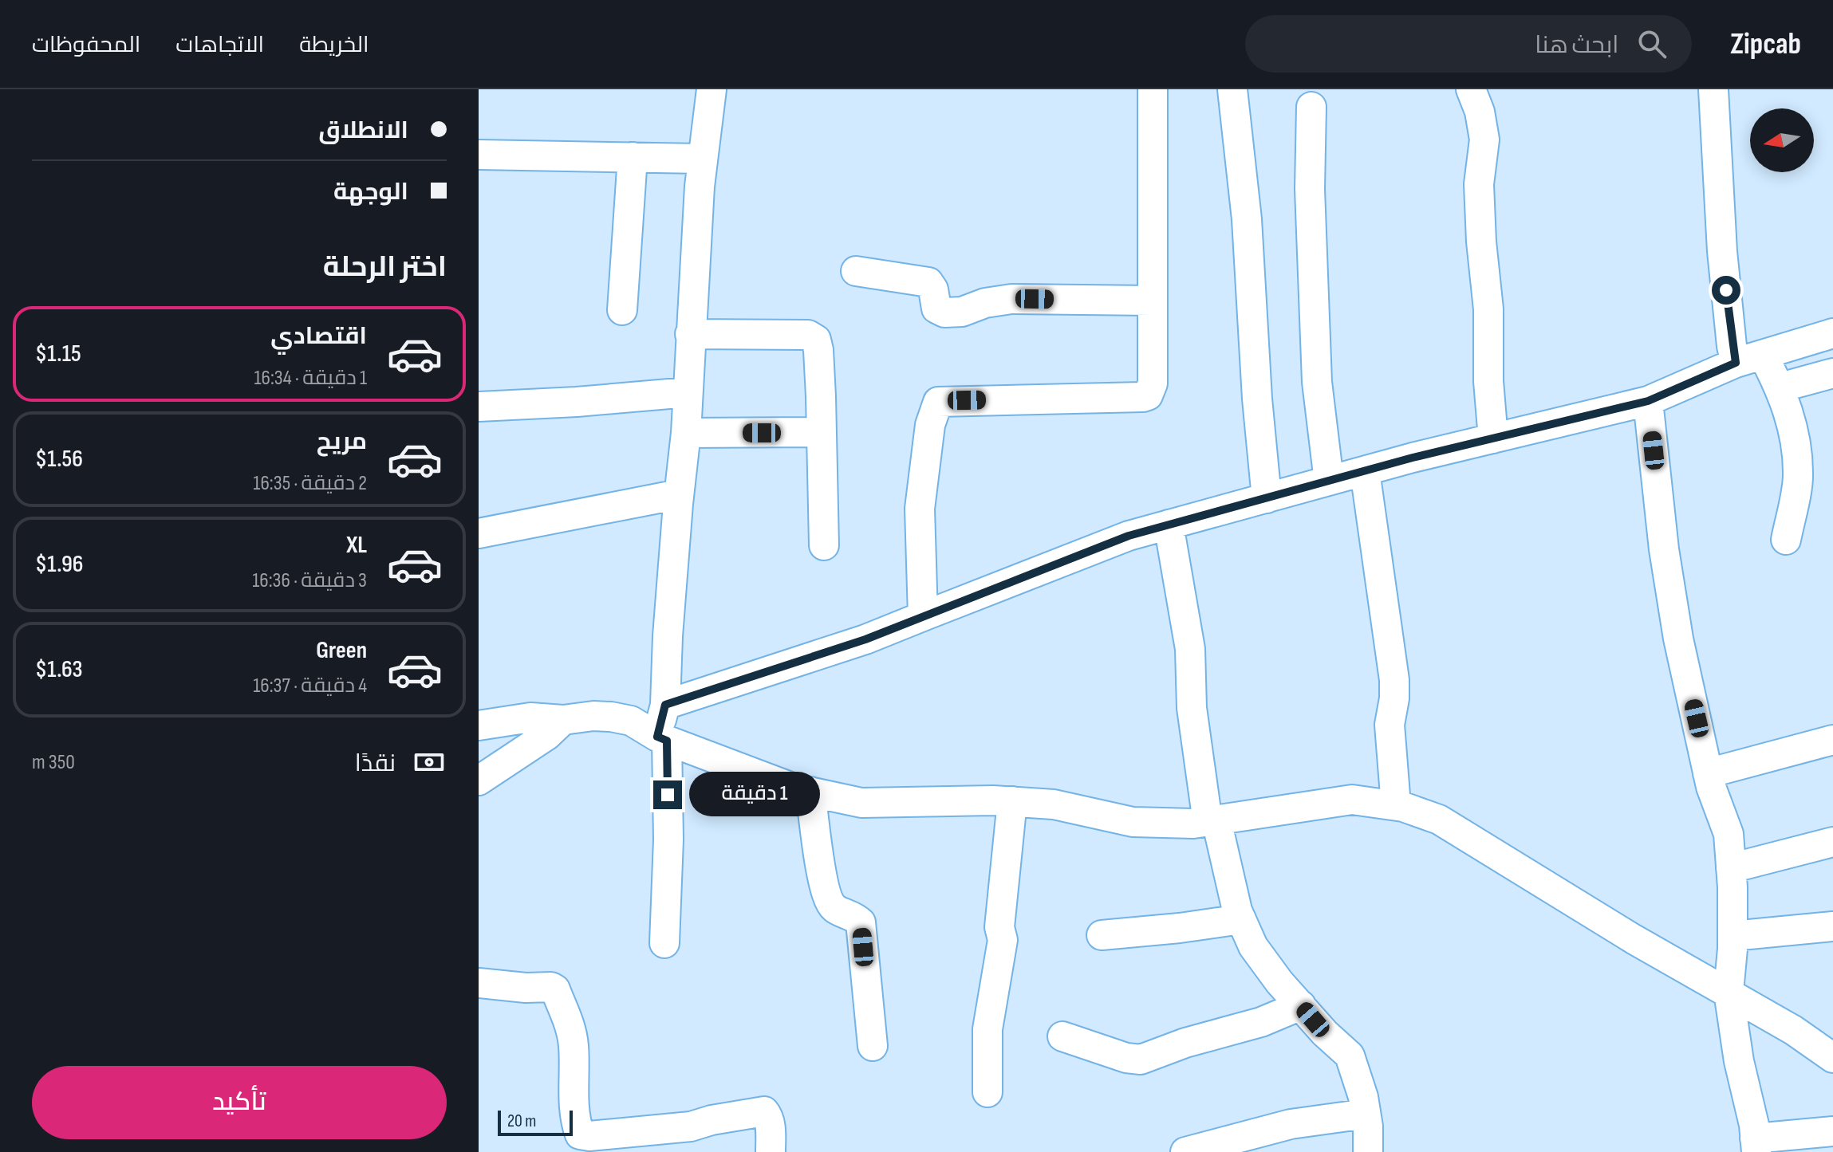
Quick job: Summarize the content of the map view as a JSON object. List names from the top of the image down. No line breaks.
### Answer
{"scale_bar":"20 m","north":"left","page":{"header":"Zipcab","search":"ابحث هنا","nav":["الخريطة","الاتجاهات","المحفوظات"],"banner":["الانطلاق","الوجهة"],"heading":"اختر الرحلة","list":[{"name":"اقتصادي","note":"1 دقيقة · 16:34","value":"$1.15"},{"name":"مريح","note":"2 دقيقة · 16:35","value":"$1.56"},{"name":"XL","note":"3 دقيقة · 16:36","value":"$1.96"},{"name":"Green","note":"4 دقيقة · 16:37","value":"$1.63"}],"pay":["نقدًا","350 m"],"bubble":"1 دقيقة","buttons":"تأكيد","scale":"20 m"}}
